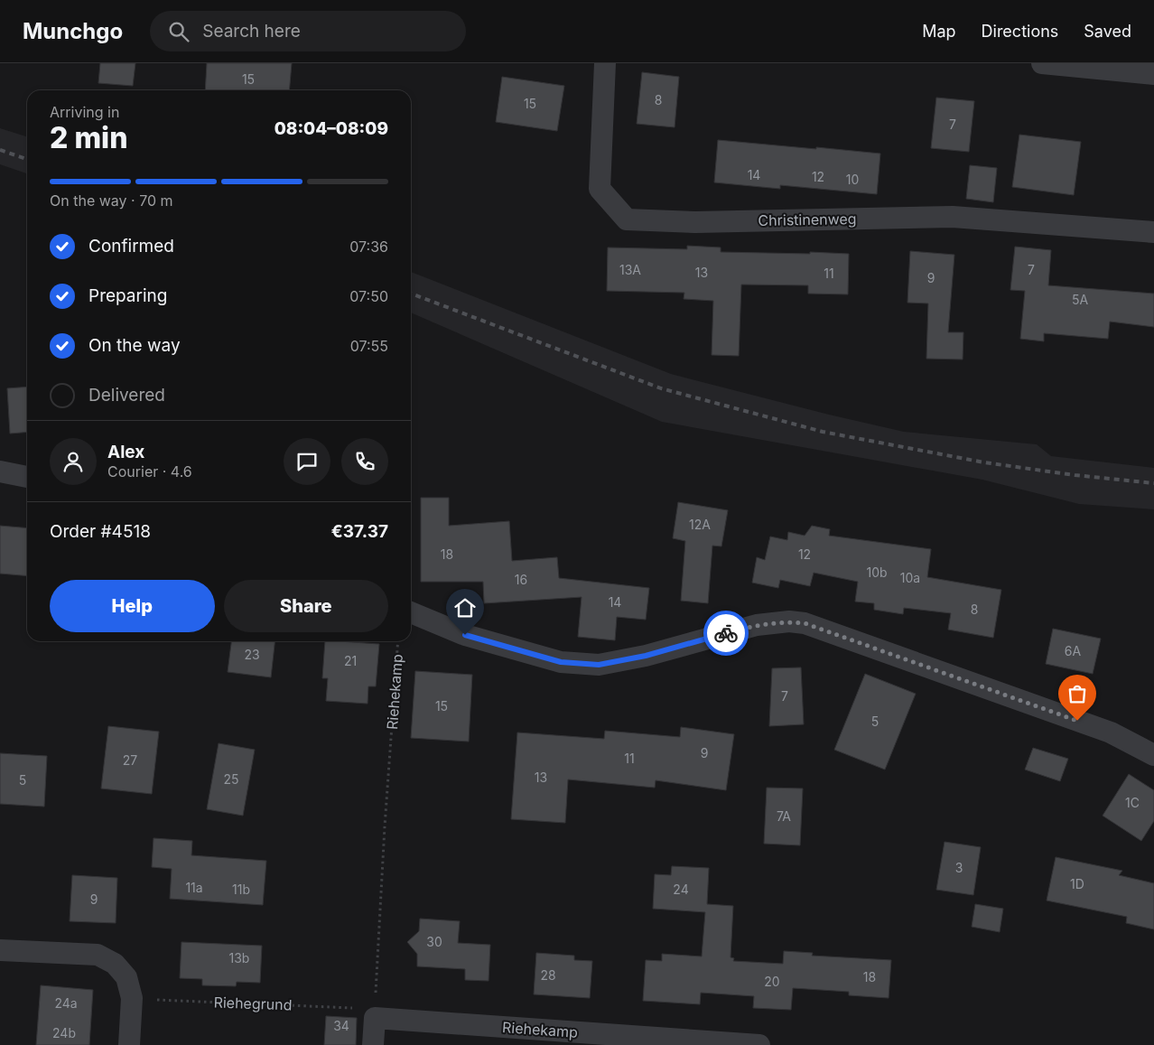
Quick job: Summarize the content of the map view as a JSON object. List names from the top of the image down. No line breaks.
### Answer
{"streets":{"street":["Christinenweg","Riehekamp"],"path":["Riehegrund"]},"crossings":[["Riehekamp","Riehegrund"]],"house_numbers":["15","8","15","7","14","12","10","13A","7","13","11","9","5A","12A","18","12","10b","10a","16","14","8","6A","23","21","7","15","5","9","11","27","13","25","5","1C","7A","3","1D","11a","11b","24","9","30","13b","28","18","20","24a","34","24b"],"page":{"header":"Munchgo","search":"Search here","nav":["Map","Directions","Saved"],"heading":["2 min","Arriving in","08:04–08:09"],"panel":["Alex","Courier · 4.6","Order #4518","€37.37"],"bar":"On the way · 70 m","list":[["Confirmed","07:36"],["Preparing","07:50"],["On the way","07:55"],"Delivered"],"buttons":["Help","Share"]}}
